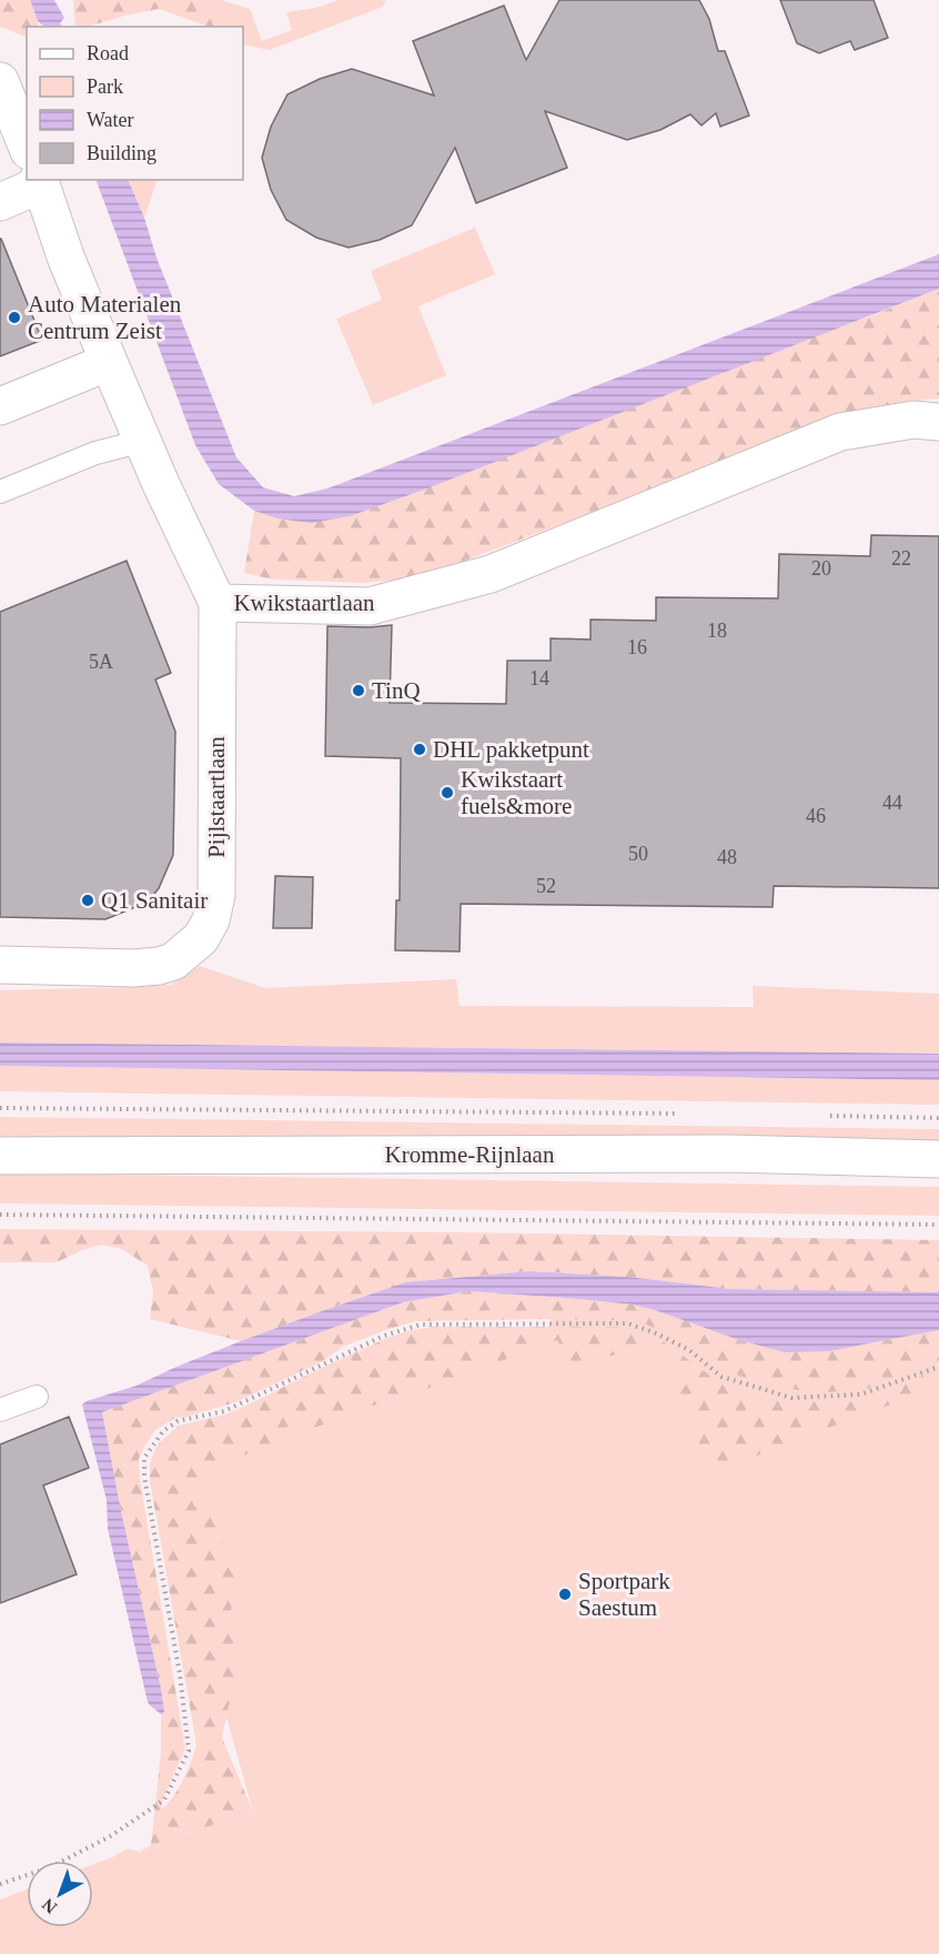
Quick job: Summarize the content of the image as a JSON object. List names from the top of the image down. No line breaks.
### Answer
{"streets":{"street":["Kwikstaartlaan","Pijlstaartlaan","Kromme-Rijnlaan"]},"crossings":[["Kwikstaartlaan","Pijlstaartlaan"]],"places":["Auto Materialen Centrum Zeist","TinQ","DHL pakketpunt","Kwikstaart fuels&more","Q1 Sanitair","Sportpark Saestum"],"house_numbers":["22","20","18","16","5A","14","44","46","50","48","52"],"legend":["Road","Park","Water","Building"],"north":"bottom left"}
